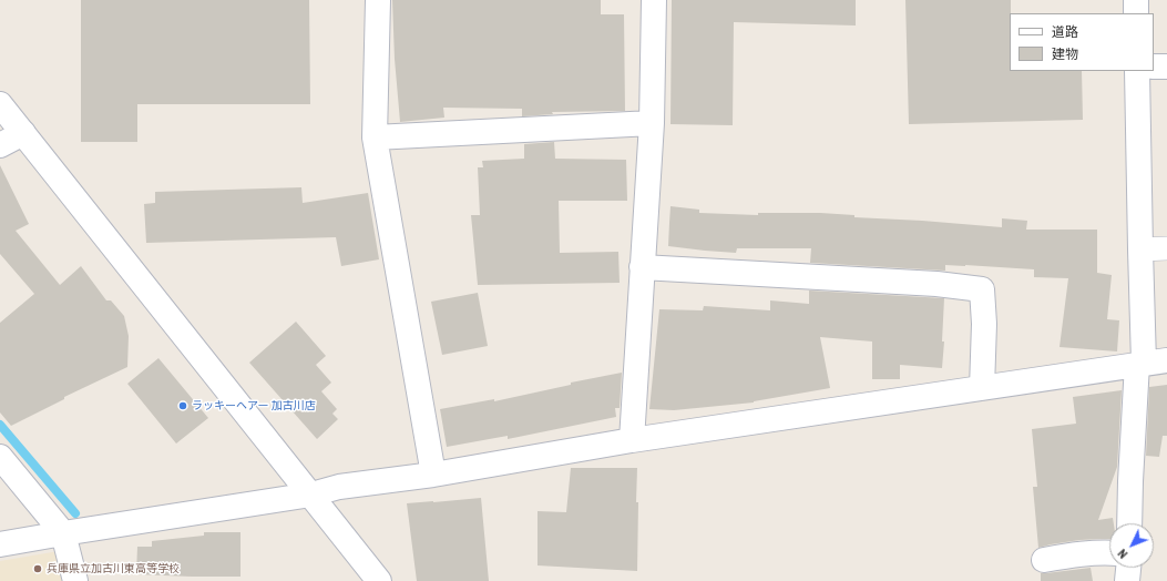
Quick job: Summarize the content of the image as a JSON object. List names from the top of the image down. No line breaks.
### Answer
{"places":["ラッキーヘアー 加古川店","兵庫県立加古川東高等学校"],"legend":["道路","建物"],"north":"bottom left"}
